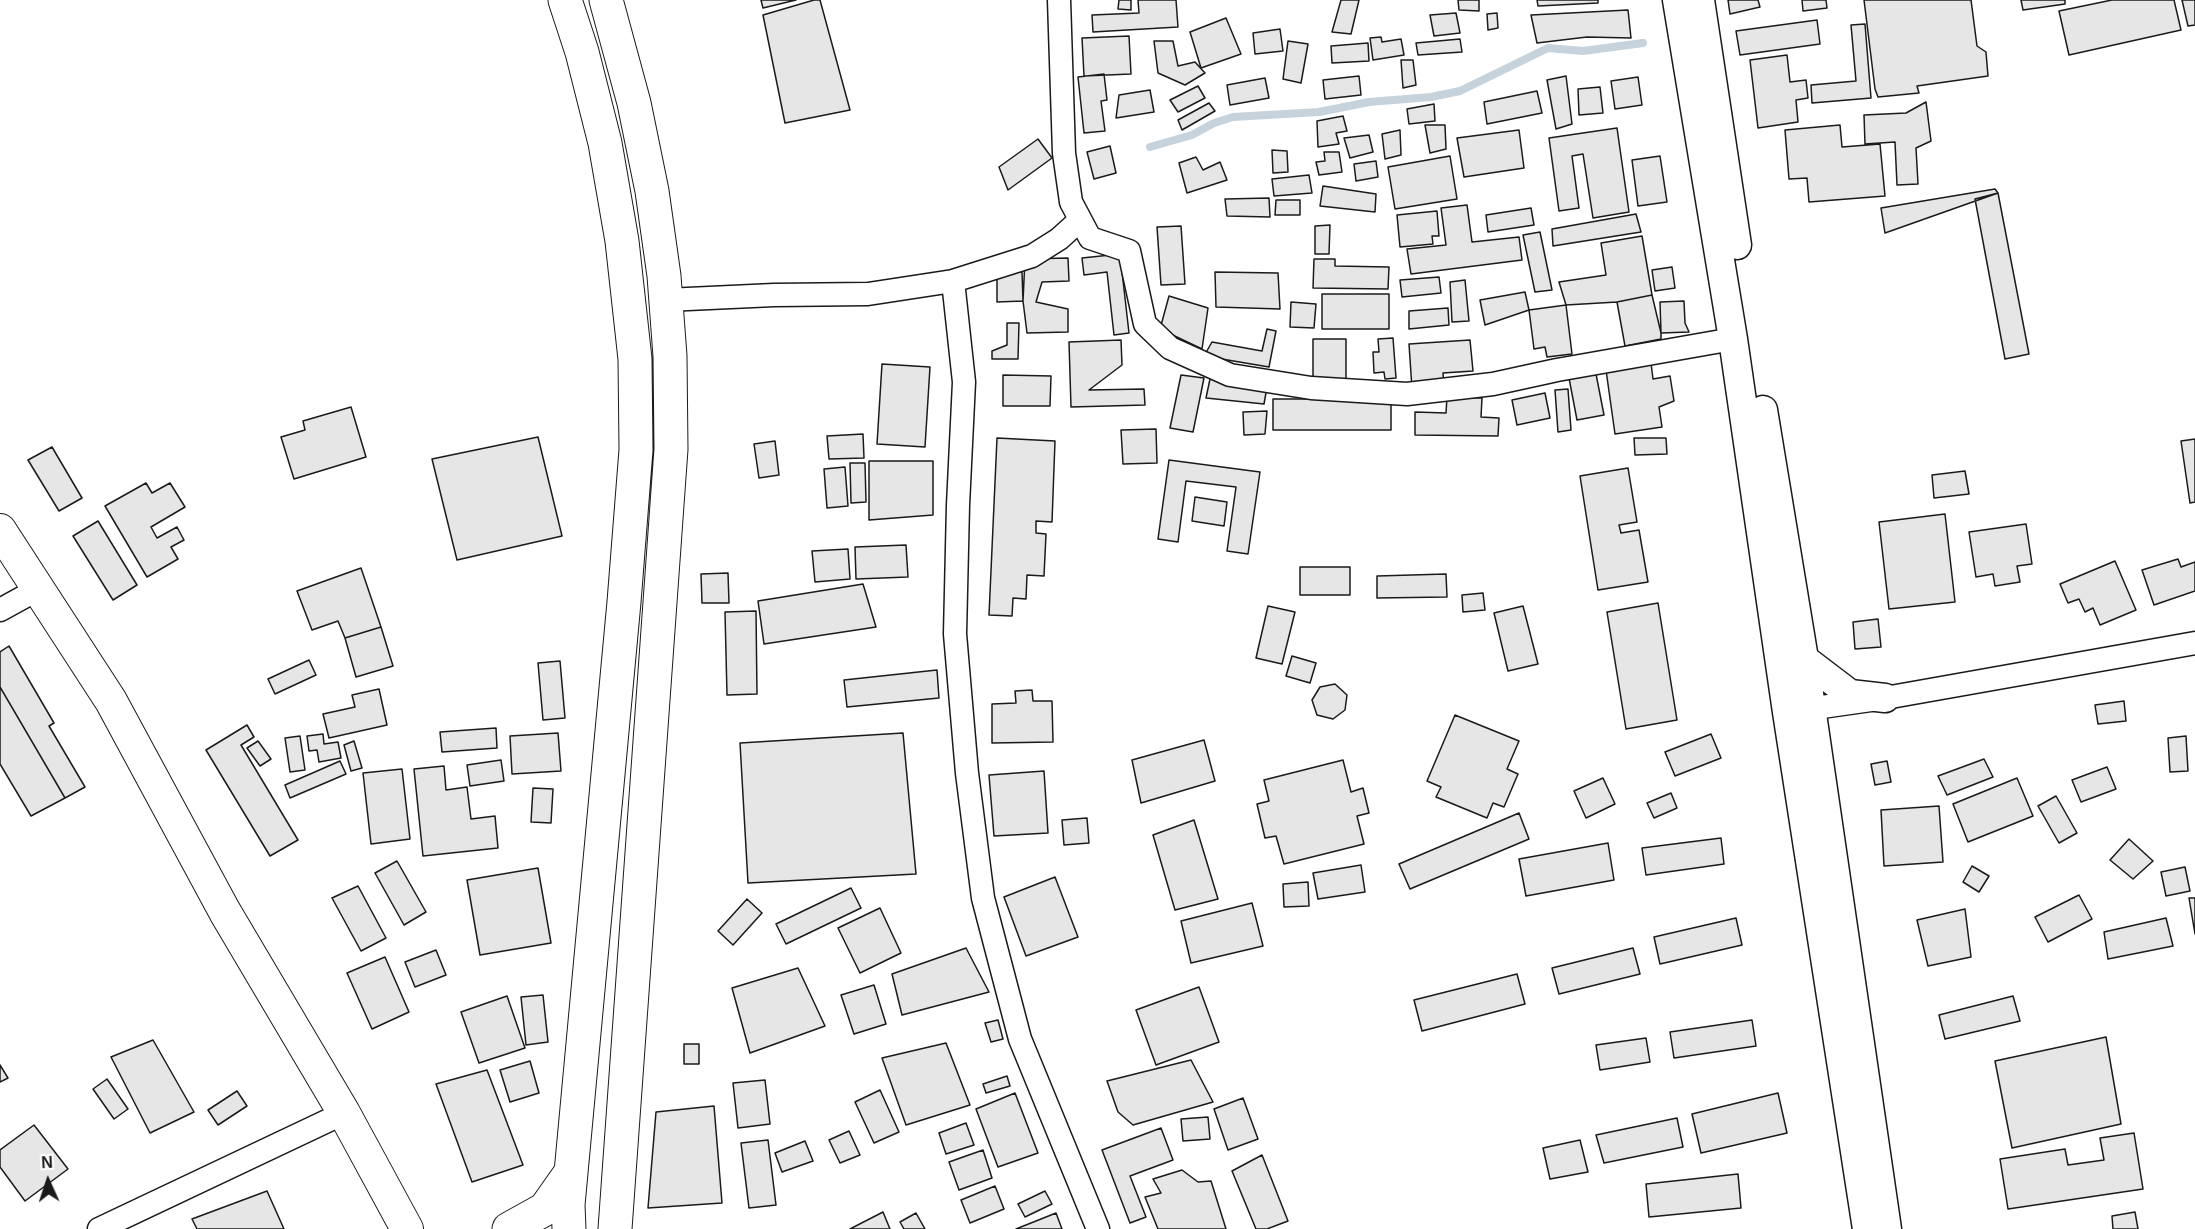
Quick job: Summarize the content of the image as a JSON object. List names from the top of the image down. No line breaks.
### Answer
{"north":"top"}
